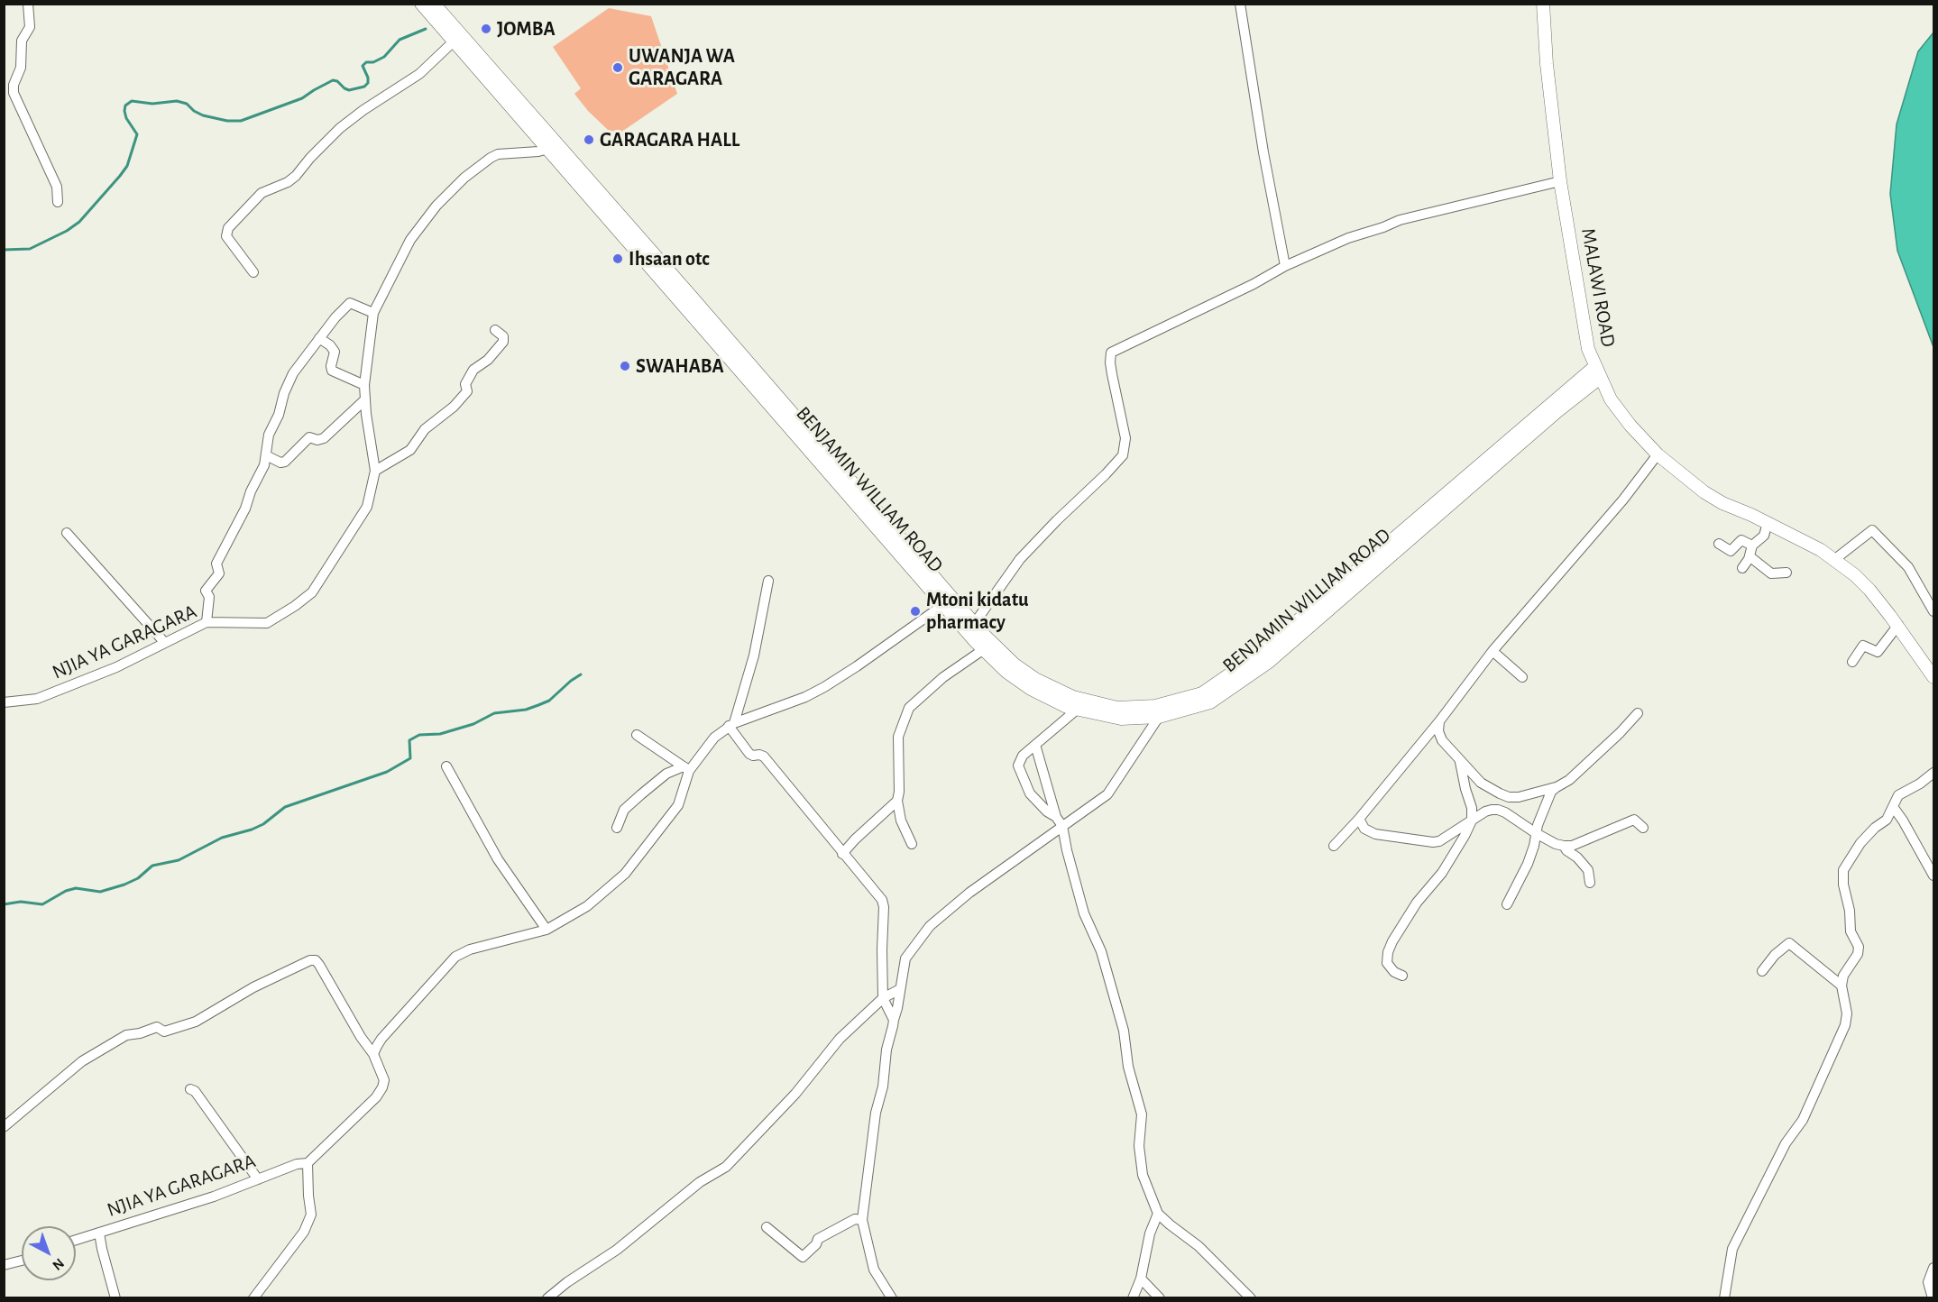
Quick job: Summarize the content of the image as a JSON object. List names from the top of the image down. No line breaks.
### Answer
{"streets":{"main road":["MALAWI ROAD","BENJAMIN WILLIAM ROAD"],"street":["NJIA YA GARAGARA"]},"crossings":[["MALAWI ROAD","BENJAMIN WILLIAM ROAD"],["BENJAMIN WILLIAM ROAD","NJIA YA GARAGARA"]],"places":["JOMBA","UWANJA WA GARAGARA","GARAGARA HALL","Ihsaan otc","SWAHABA","Mtoni kidatu pharmacy"],"north":"bottom right"}
